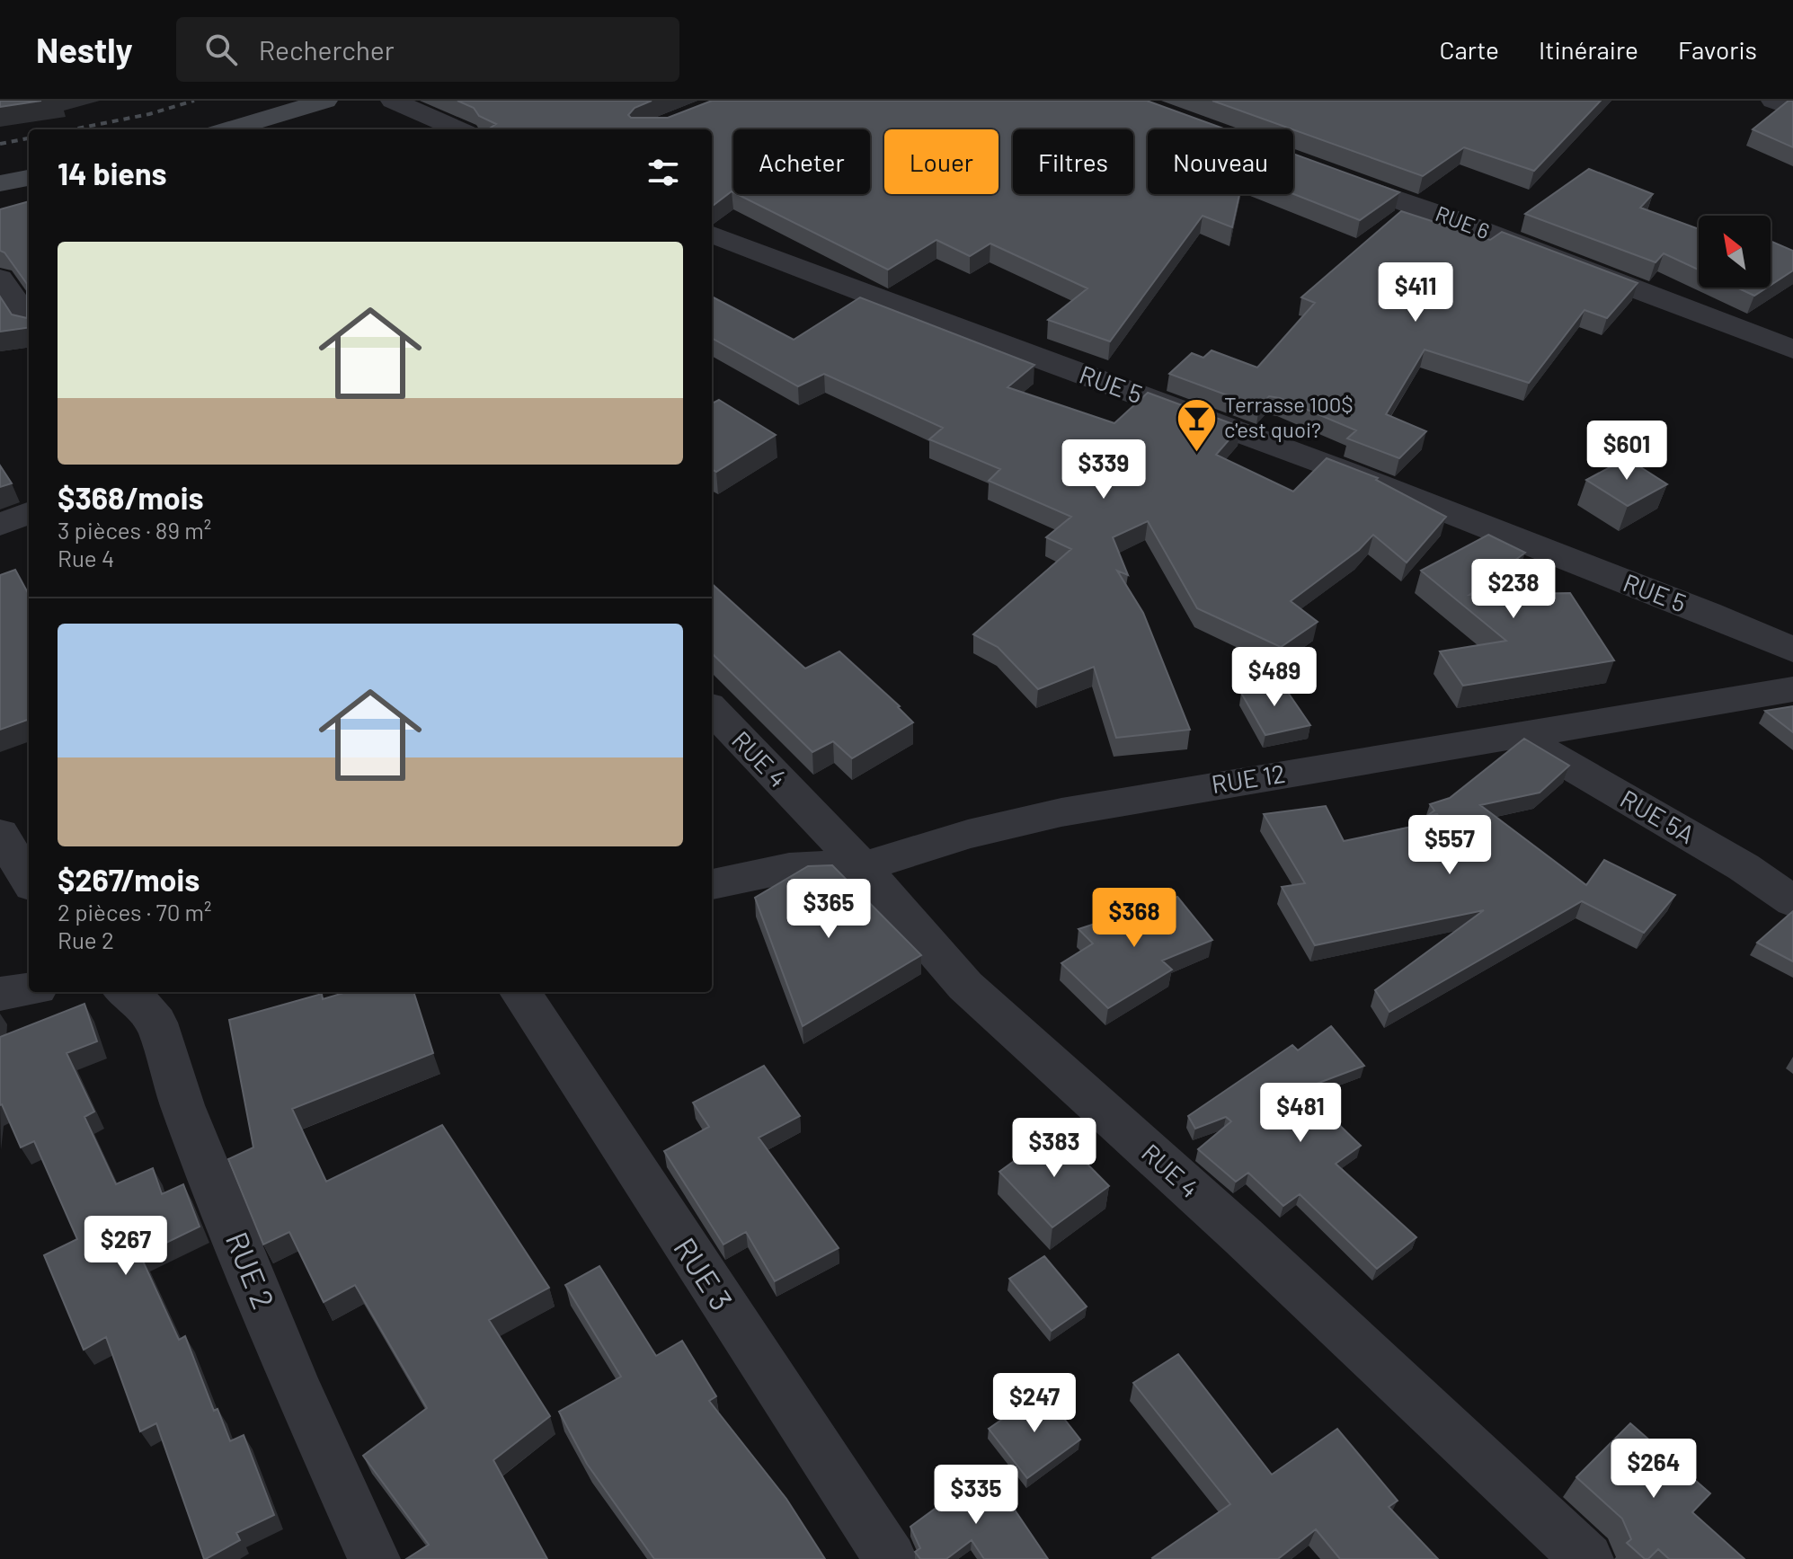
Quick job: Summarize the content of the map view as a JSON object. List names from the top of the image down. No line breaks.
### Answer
{"streets":{"street":["RUE 6","RUE 5","RUE 4","RUE 12","RUE 5A","RUE 2","RUE 3"]},"crossings":[["RUE 4","RUE 12"],["RUE 12","RUE 5A"]],"places":{"bar":["Terrasse 100$ c'est quoi?"]},"north":"top left","page":{"header":"Nestly","search":"Rechercher","nav":["Carte","Itinéraire","Favoris"],"chip":["Acheter","Louer","Filtres","Nouveau"],"heading":"14 biens","list":[{"name":"$368/mois","note":"3 pièces · 89 m² · Rue 4"},{"name":"$267/mois","note":"2 pièces · 70 m² · Rue 2"}],"price":["$411","$601","$339","$238","$489","$557","$365","$368","$481","$383","$267","$247","$264","$335"]}}
